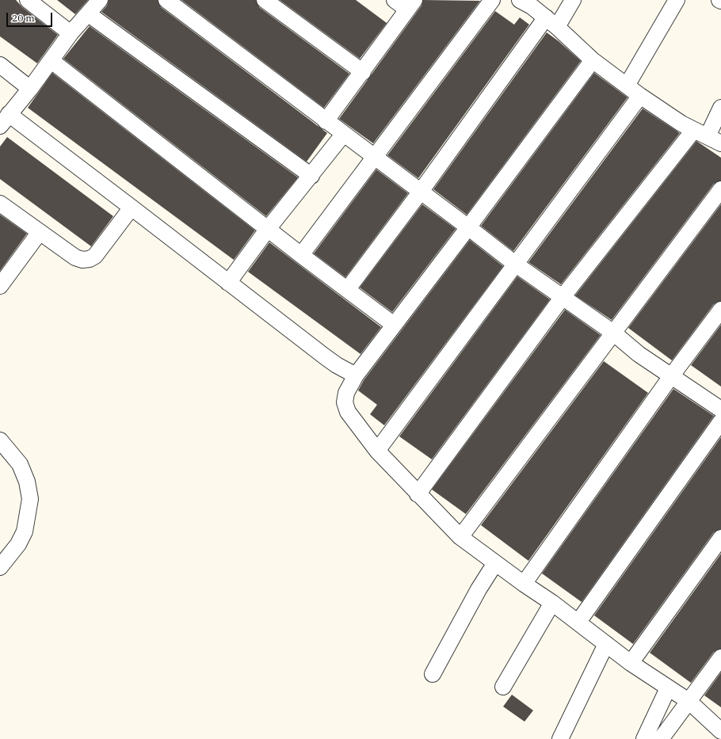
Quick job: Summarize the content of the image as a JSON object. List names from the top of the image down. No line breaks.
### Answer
{"scale_bar":"20 m"}
